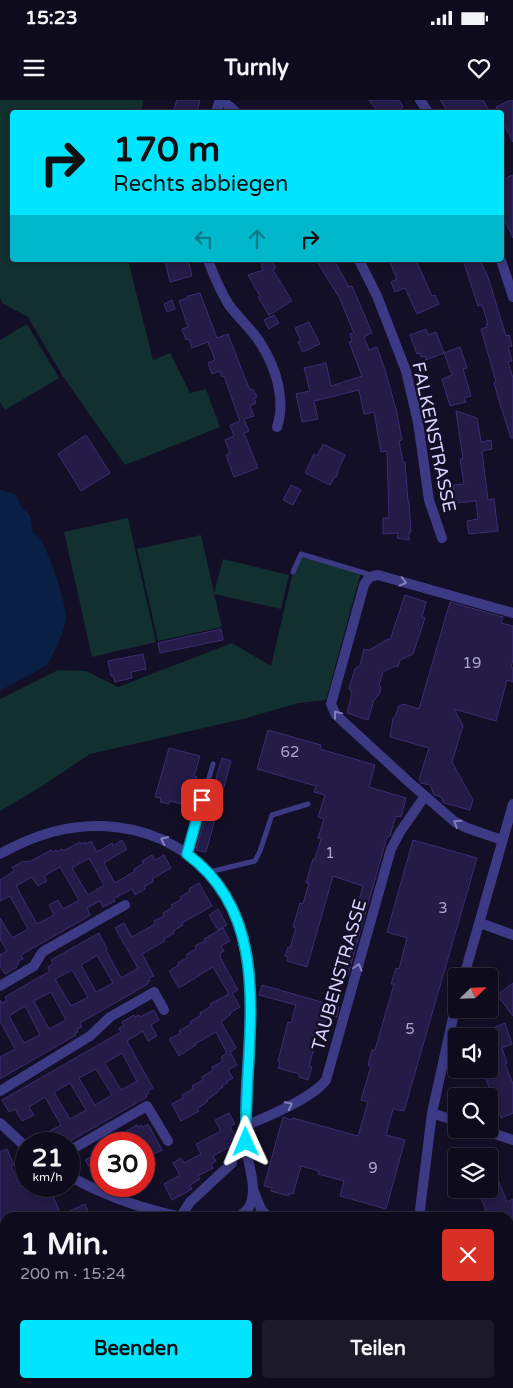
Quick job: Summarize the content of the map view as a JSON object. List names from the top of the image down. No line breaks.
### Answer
{"streets":{"street":["FALKENSTRASSE","TAUBENSTRASSE"]},"one_way":["TAUBENSTRASSE"],"house_numbers":["19","62","1","3","5","9"],"north":"top right","page":{"status":"15:23","header":"Turnly","turn":["170 m","Rechts abbiegen"],"speed":"21 km/h","limit":"30","heading":["1 Min.","200 m · 15:24"],"buttons":["Beenden","Teilen"]}}
